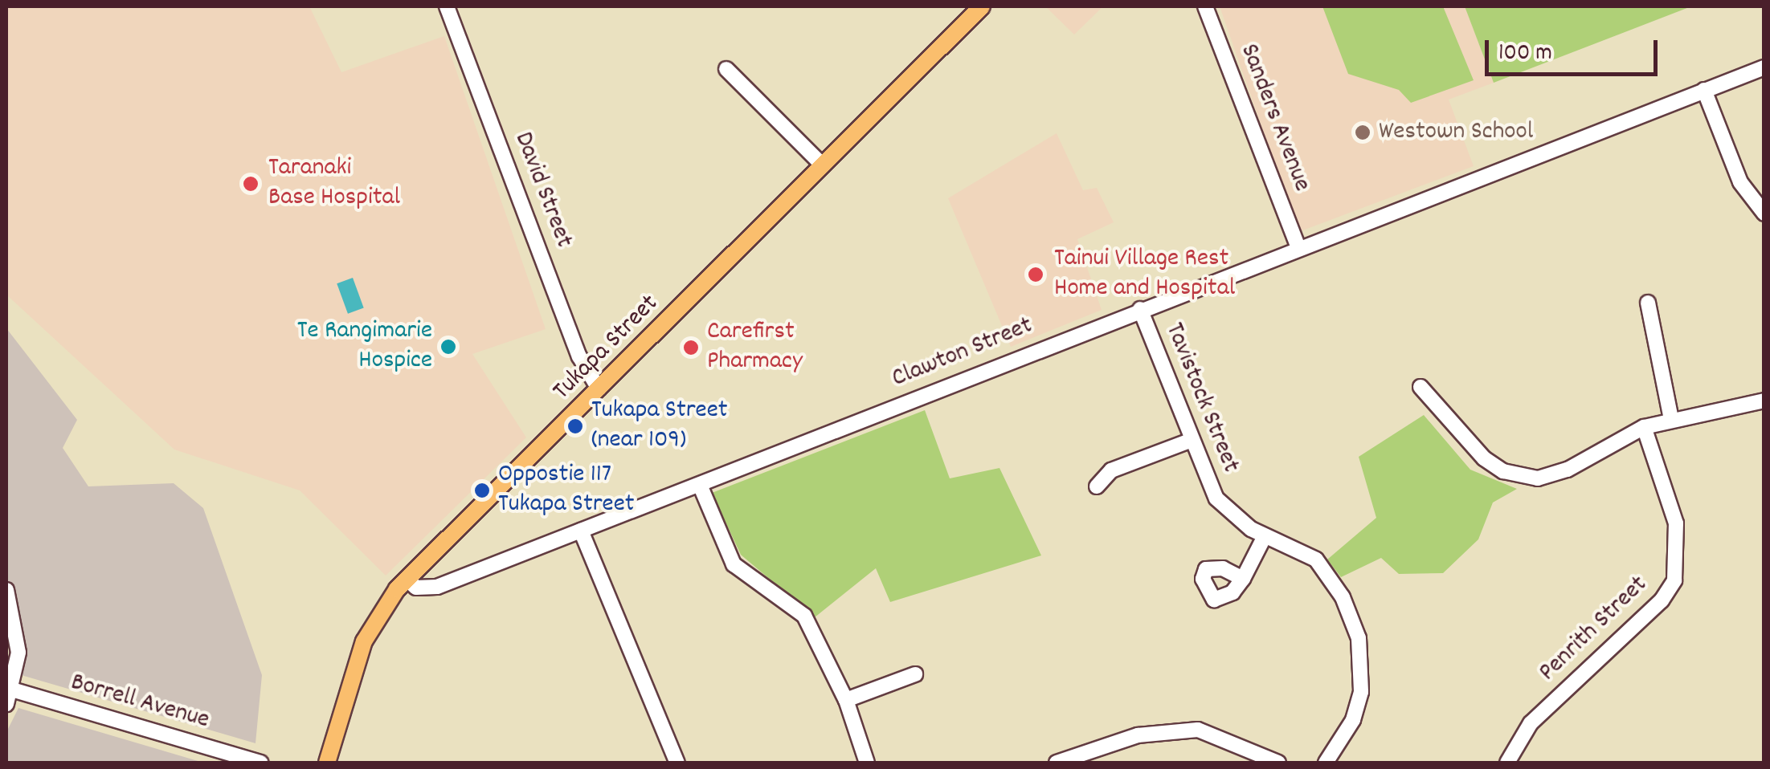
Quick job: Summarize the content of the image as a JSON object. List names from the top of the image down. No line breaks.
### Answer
{"streets":{"main road":["Tukapa Street"],"street":["Sanders Avenue","David Street","Clawton Street","Tavistock Street","Penrith Street","Borrell Avenue"]},"crossings":[["Sanders Avenue","Clawton Street"],["David Street","Tukapa Street"],["Tukapa Street","Clawton Street"],["Clawton Street","Tavistock Street"]],"places":["Westown School","Taranaki Base Hospital","Tainui Village Rest Home and Hospital","Te Rangimarie Hospice","Carefirst Pharmacy","Tukapa Street (near 109)","Oppostie 117 Tukapa Street"],"scale_bar":"100 m"}
